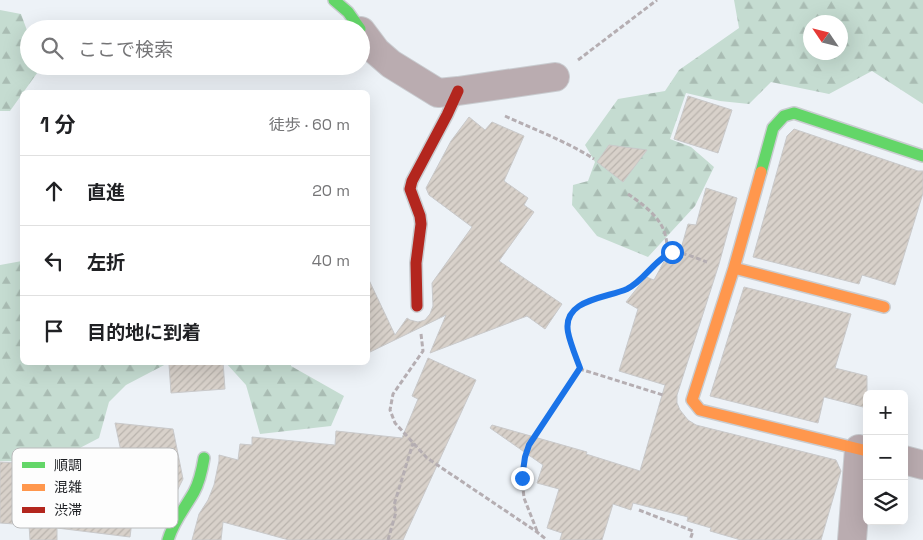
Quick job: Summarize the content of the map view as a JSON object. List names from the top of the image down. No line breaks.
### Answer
{"legend":["順調","混雑","渋滞"],"north":"top left","page":{"search":"ここで検索","heading":["1 分","徒歩 · 60 m"],"list":[["直進","20 m"],["左折","40 m"],"目的地に到着"],"map_buttons":["+","−"]}}
